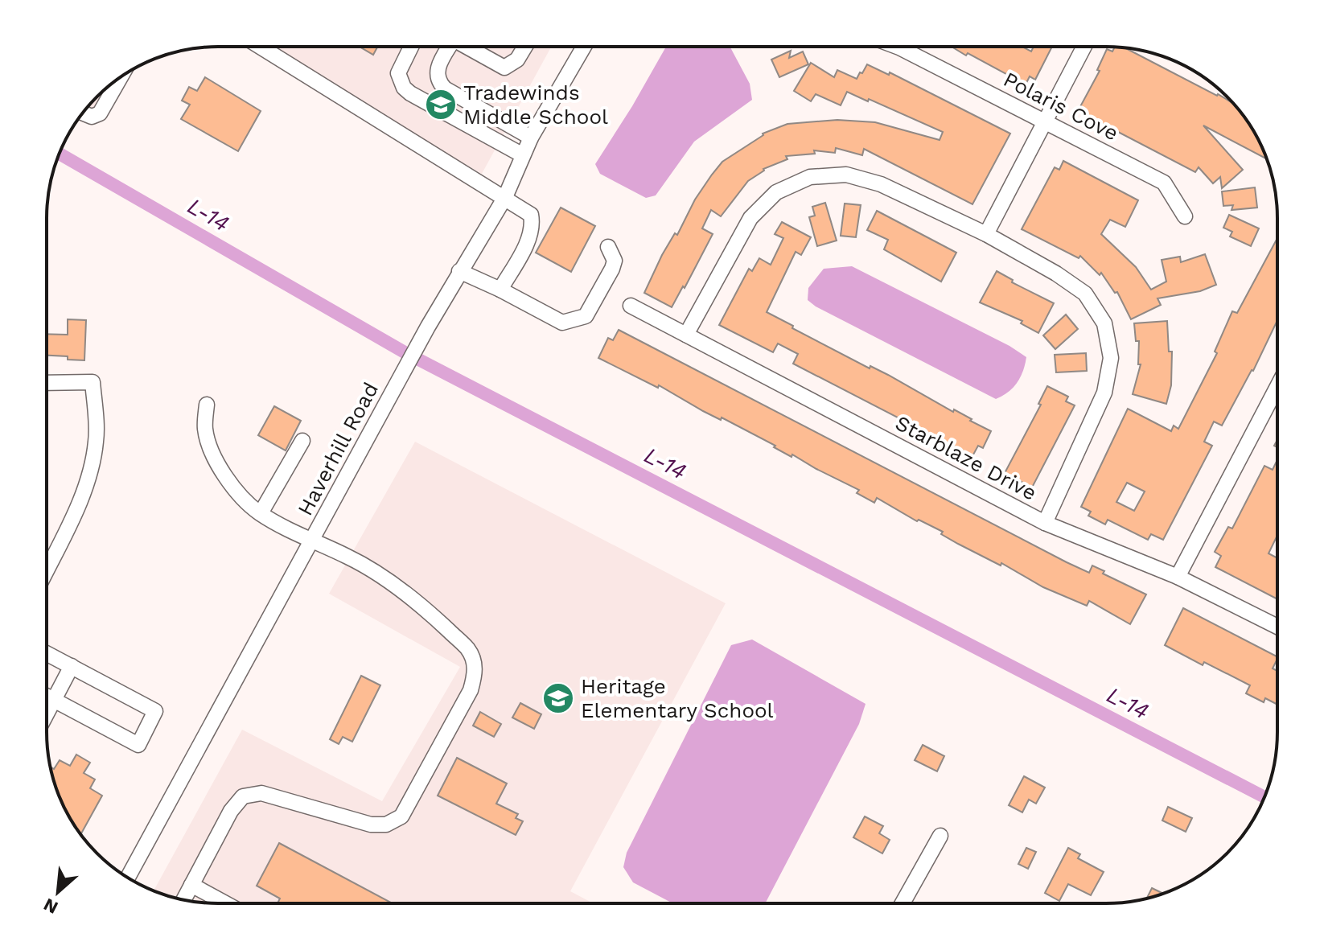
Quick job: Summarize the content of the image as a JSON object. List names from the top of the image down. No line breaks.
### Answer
{"streets":{"street":["Polaris Cove","Haverhill Road","Starblaze Drive"]},"water":["L-14"],"places":{"school or university":["Tradewinds Middle School","Heritage Elementary School"]},"north":"bottom left"}
